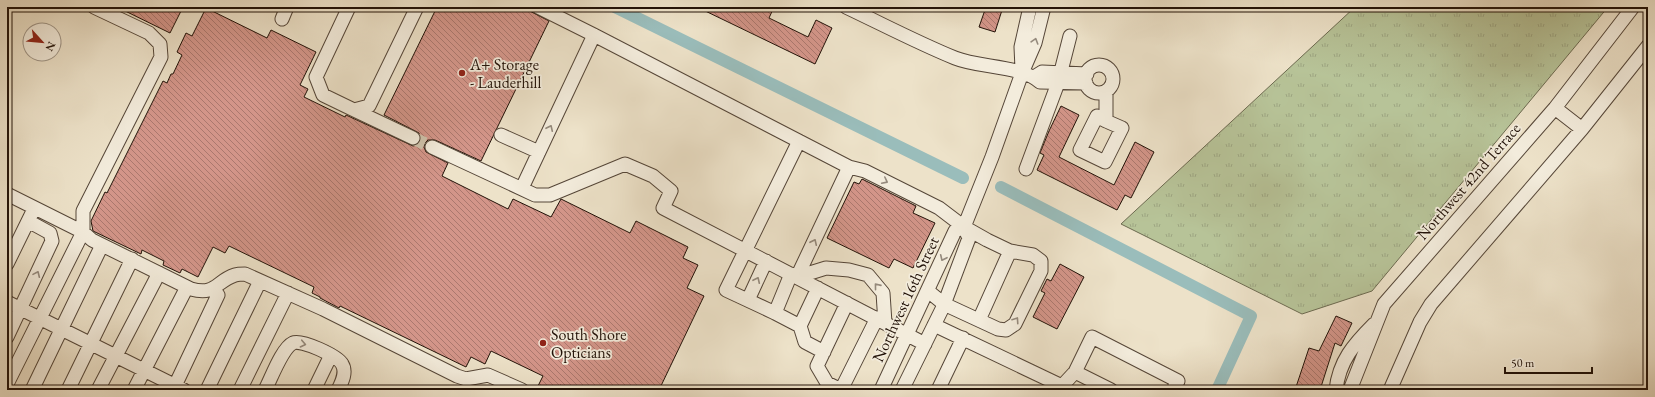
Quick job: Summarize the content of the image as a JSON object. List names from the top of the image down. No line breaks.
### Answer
{"streets":{"street":["Northwest 42nd Terrace","Northwest 16th Street"]},"places":["A+ Storage - Lauderhill","South Shore Opticians"],"scale_bar":"50 m","north":"bottom right"}
